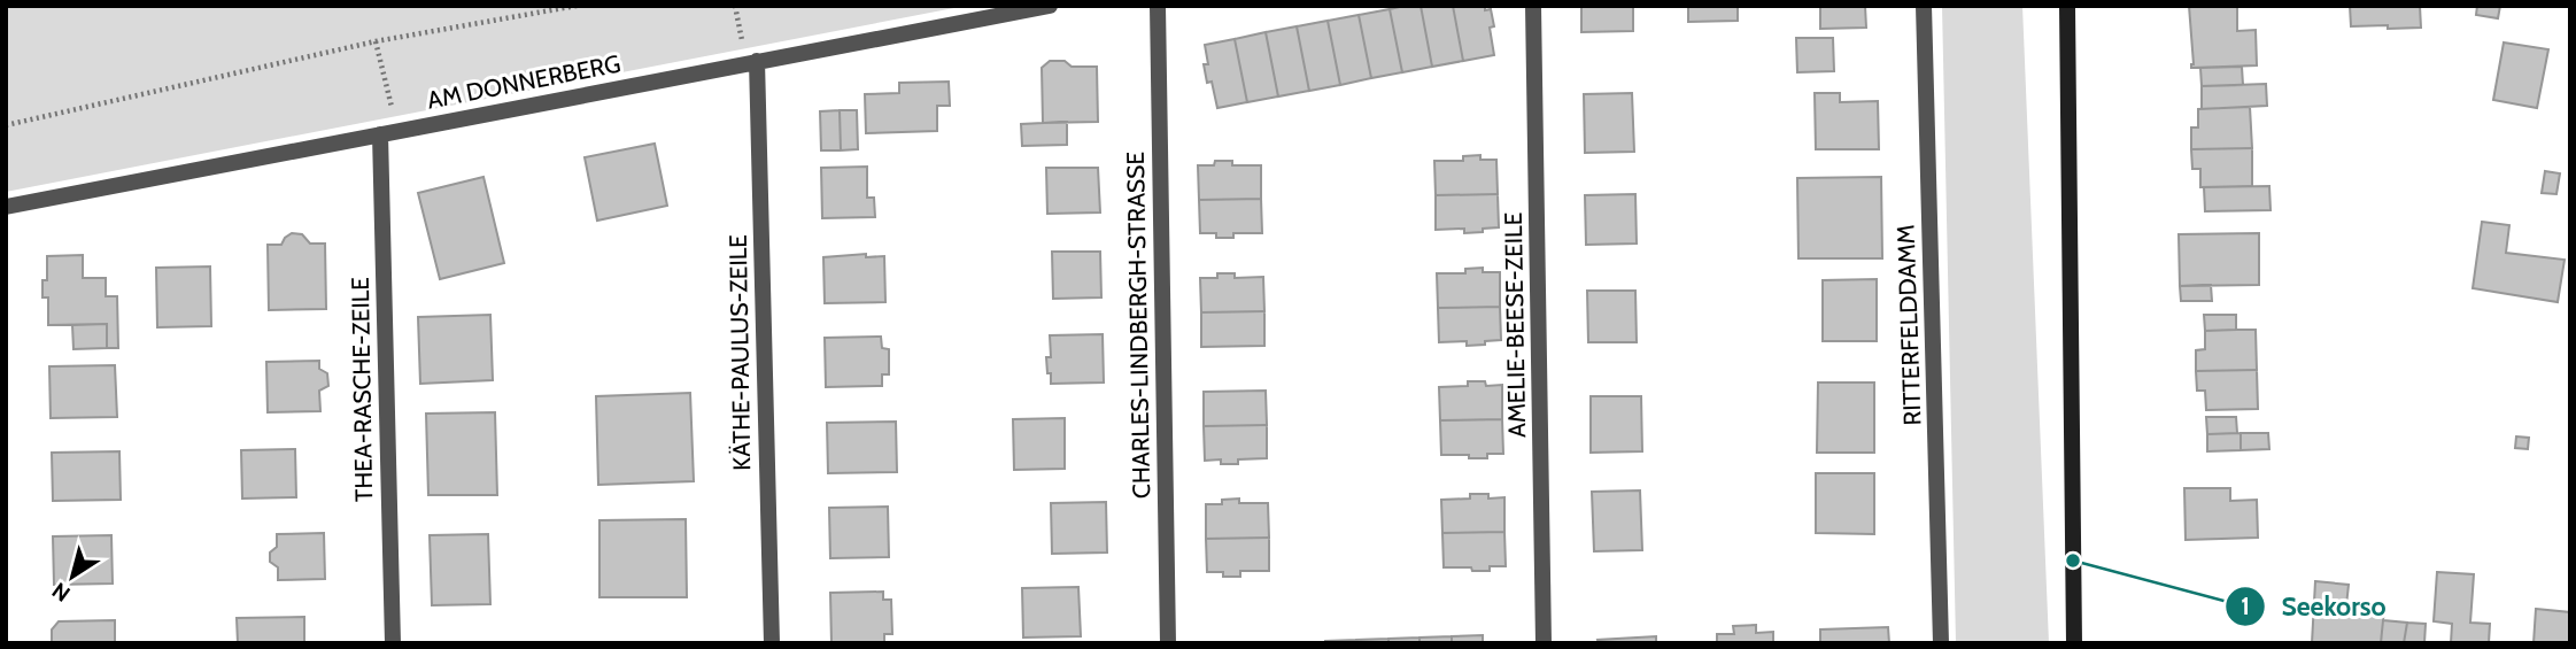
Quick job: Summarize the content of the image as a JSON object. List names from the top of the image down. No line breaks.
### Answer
{"streets":{"street":["AM DONNERBERG","CHARLES-LINDBERGH-STRASSE","AMELIE-BEESE-ZEILE","RITTERFELDDAMM","KÄTHE-PAULUS-ZEILE","THEA-RASCHE-ZEILE"]},"crossings":[["AM DONNERBERG","KÄTHE-PAULUS-ZEILE"],["AM DONNERBERG","THEA-RASCHE-ZEILE"]],"places":["Seekorso"],"north":"bottom left"}
